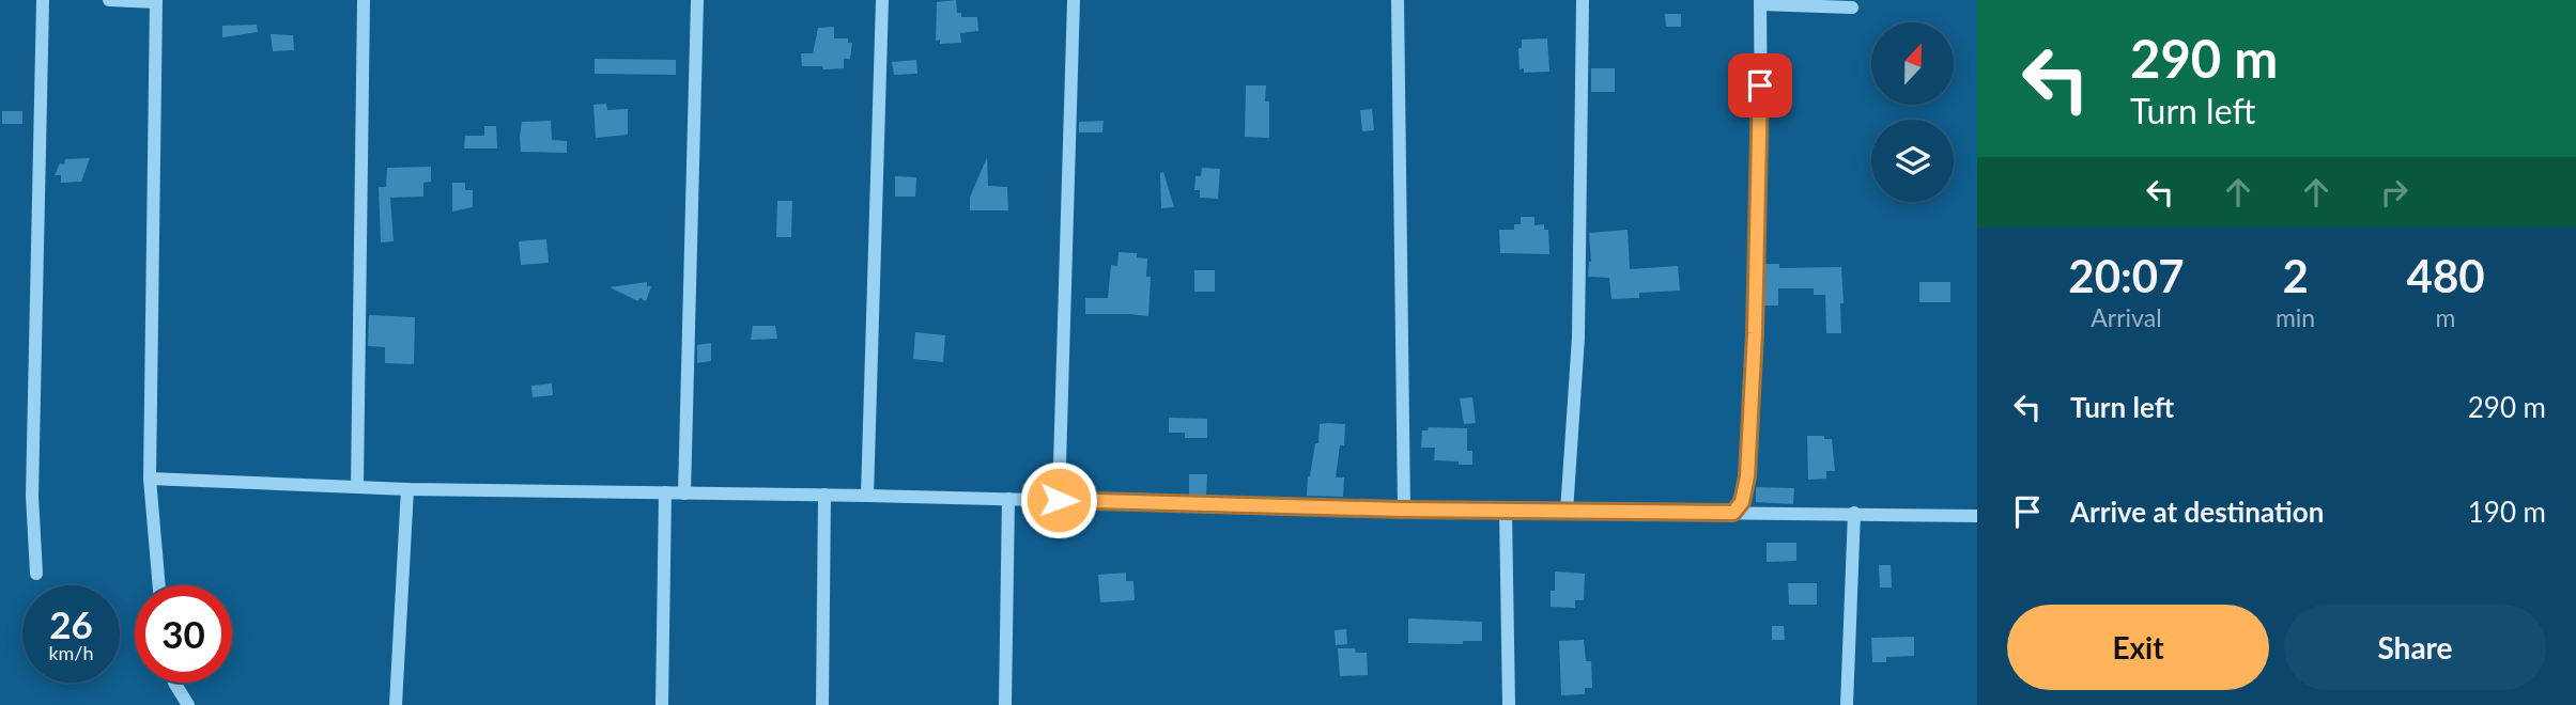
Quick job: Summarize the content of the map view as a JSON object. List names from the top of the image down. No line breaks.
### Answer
{"north":"top","page":{"turn":["290 m","Turn left"],"eta":["20:07","Arrival","2","min","480","m"],"list":[{"name":"Turn left","value":"290 m"},{"name":"Arrive at destination","value":"190 m"}],"speed":"26 km/h","limit":"30","buttons":["Exit","Share"]}}
